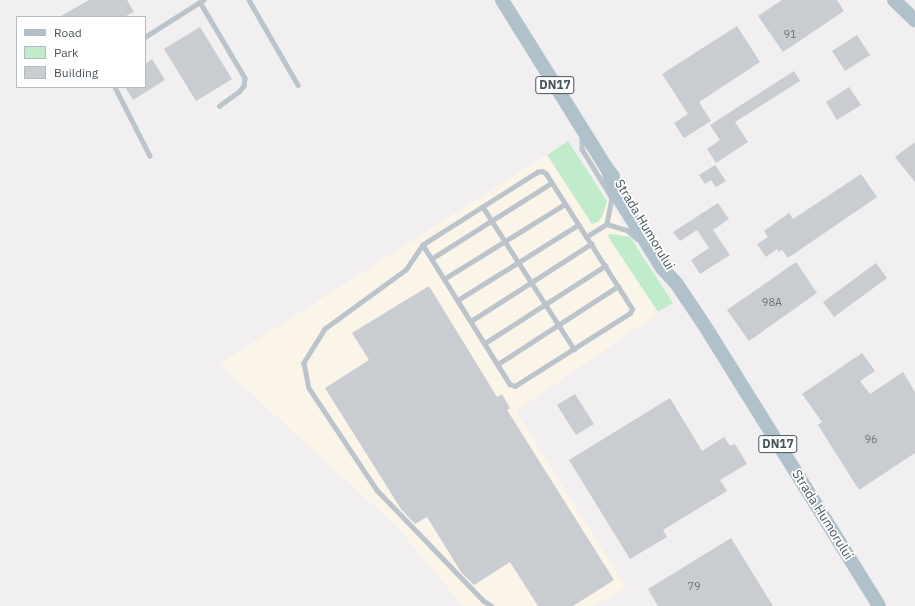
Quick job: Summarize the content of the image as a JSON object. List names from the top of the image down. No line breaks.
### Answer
{"streets":{"main road":["DN17","Strada Humorului"]},"house_numbers":["91","98A","96","79"],"legend":["Road","Park","Building"]}
